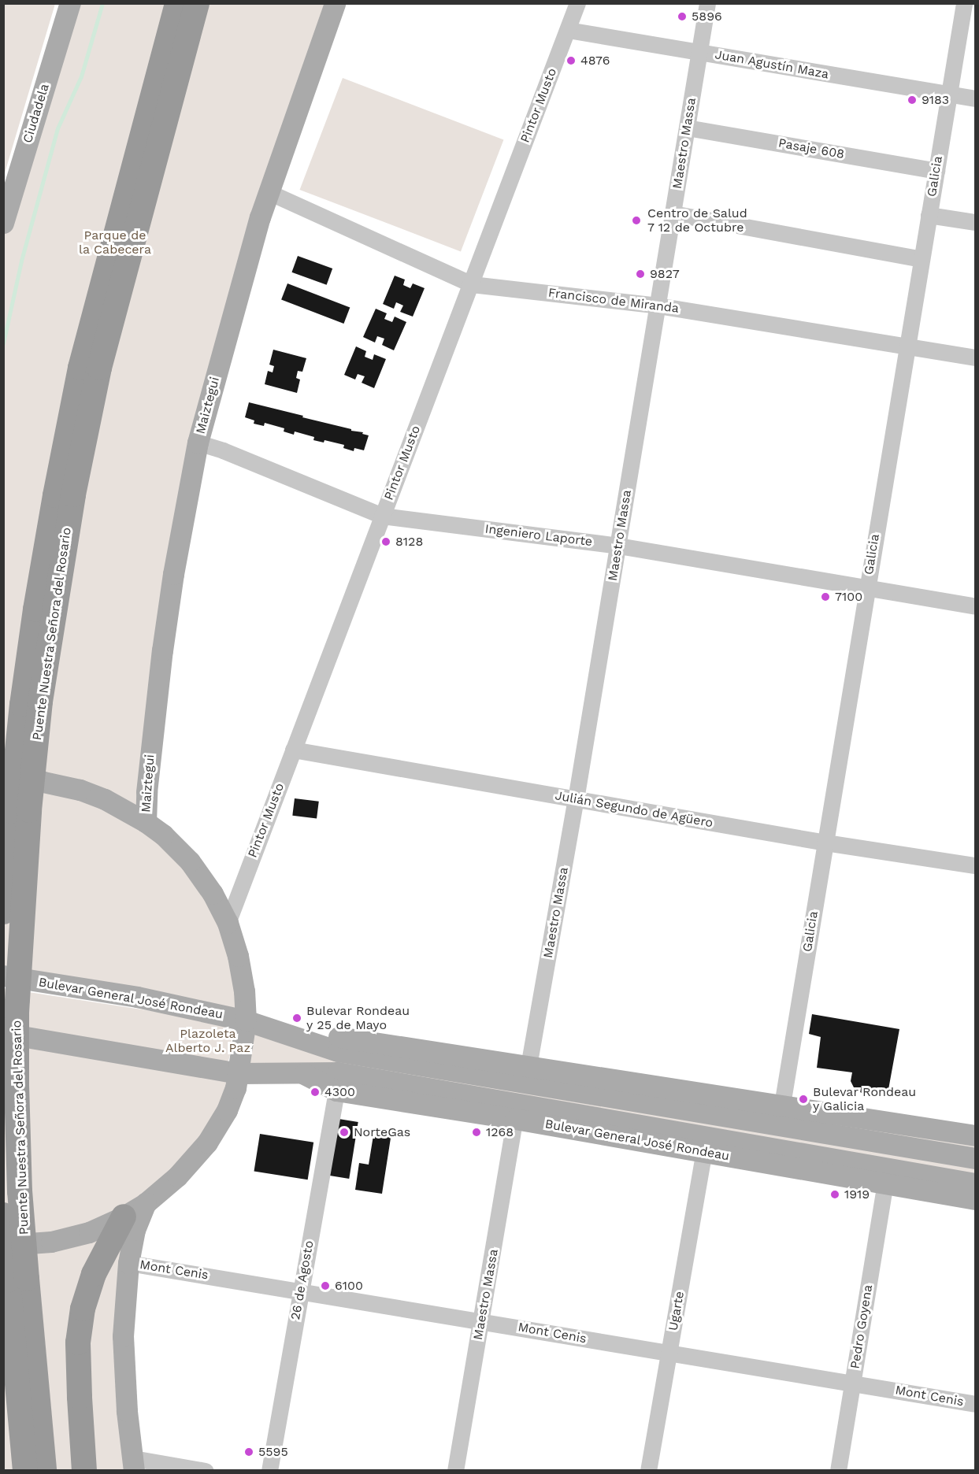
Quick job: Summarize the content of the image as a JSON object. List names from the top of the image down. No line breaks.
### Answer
{"streets":{"highway":["Puente Nuestra Señora del Rosario"],"main road":["Ciudadela","Maiztegui","Bulevar General José Rondeau"],"street":["Juan Agustín Maza","Pintor Musto","Maestro Massa","Pasaje 608","Galicia","Francisco de Miranda","Ingeniero Laporte","Julián Segundo de Agüero","Mont Cenis","26 de Agosto","Ugarte","Pedro Goyena"]},"crossings":[["Juan Agustín Maza","Pintor Musto"],["Juan Agustín Maza","Maestro Massa"],["Juan Agustín Maza","Galicia"],["Pintor Musto","Francisco de Miranda"],["Pintor Musto","Ingeniero Laporte"],["Pintor Musto","Julián Segundo de Agüero"],["Maestro Massa","Pasaje 608"],["Maestro Massa","Francisco de Miranda"],["Maestro Massa","Ingeniero Laporte"],["Maestro Massa","Julián Segundo de Agüero"],["Maestro Massa","Bulevar General José Rondeau"],["Maestro Massa","Mont Cenis"],["Pasaje 608","Galicia"],["Galicia","Francisco de Miranda"],["Galicia","Ingeniero Laporte"],["Galicia","Julián Segundo de Agüero"],["Galicia","Bulevar General José Rondeau"],["Francisco de Miranda","Maiztegui"],["Maiztegui","Ingeniero Laporte"],["Bulevar General José Rondeau","26 de Agosto"],["Bulevar General José Rondeau","Ugarte"],["Bulevar General José Rondeau","Pedro Goyena"],["Mont Cenis","26 de Agosto"],["Mont Cenis","Ugarte"],["Mont Cenis","Pedro Goyena"]],"parks":["Parque de la Cabecera","Plazoleta Alberto J. Paz"],"places":["5896","4876","9183","Centro de Salud 7 12 de Octubre","9827","8128","7100","Bulevar Rondeau y 25 de Mayo","4300","Bulevar Rondeau y Galicia","NorteGas","1268","1919","6100","5595"]}
